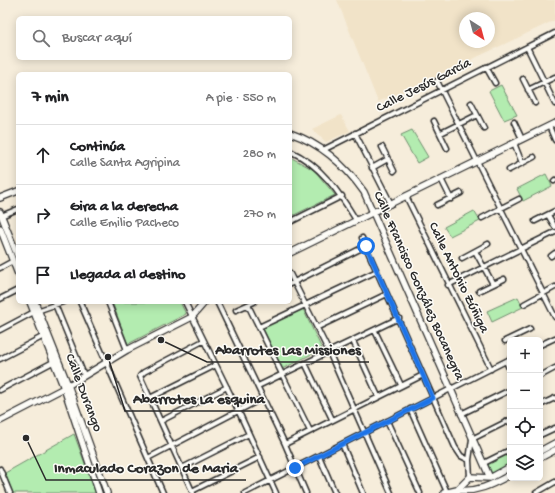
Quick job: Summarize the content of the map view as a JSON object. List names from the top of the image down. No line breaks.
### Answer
{"streets":{"street":["Calle Jesús García","Calle Antonio Zúñiga","Calle Francisco González Bocanegra","Calle Durango"]},"crossings":[["Calle Jesús García","Calle Francisco González Bocanegra"]],"places":["Abarrotes Las Missiones","Abarrotes La esquina","Inmaculado Corazon de Maria"],"north":"bottom right","page":{"search":"Buscar aquí","heading":["7 min","A pie · 550 m"],"list":[["Continúa","Calle Santa Agripina","280 m"],["Gira a la derecha","Calle Emilio Pacheco","270 m"],"Llegada al destino"],"map_buttons":["+","−"]}}
